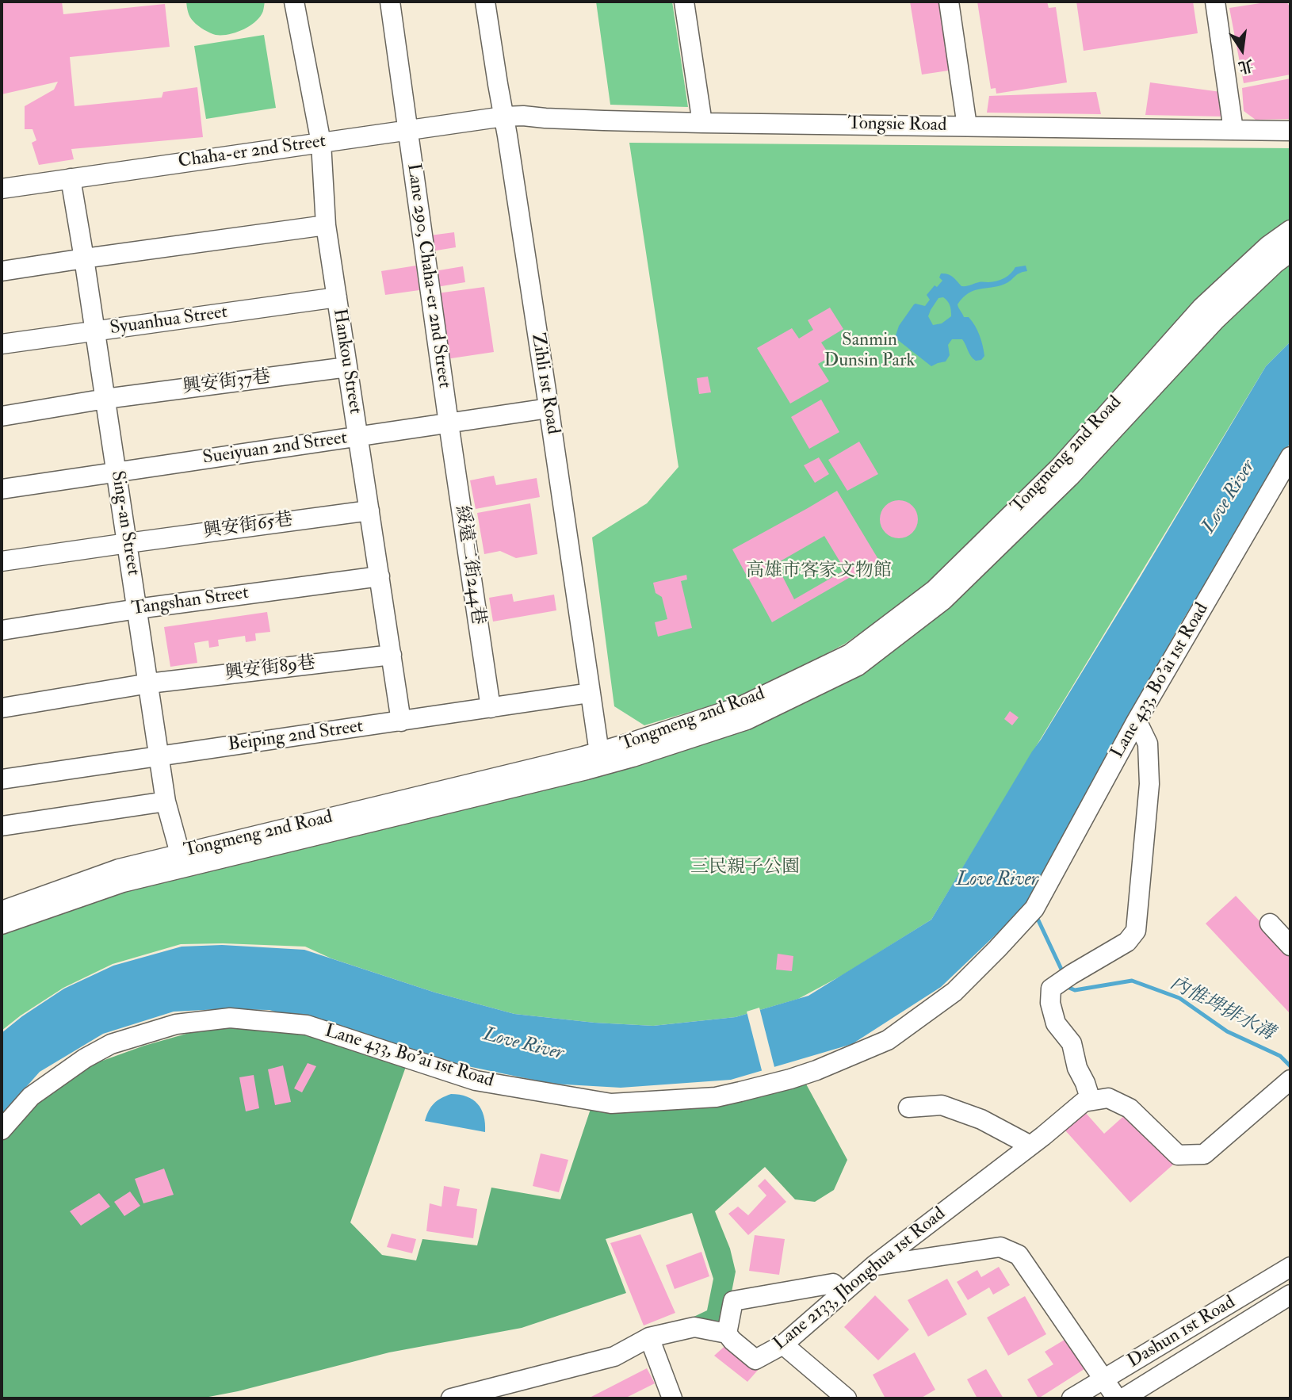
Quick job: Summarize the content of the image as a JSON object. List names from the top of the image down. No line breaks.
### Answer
{"streets":{"street":["Tongsie Road","Chaha-er 2nd Street","Lane 290, Chaha-er 2nd Street","Syuanhua Street","Hankou Street","興安街37巷","Zihli 1st Road","Sueiyuan 2nd Street","Tongmeng 2nd Road","Sing-an Street","興安街65巷","綏遠二街244巷","Tangshan Street","興安街89巷","Lane 433, Bo'ai 1st Road","Beiping 2nd Street","Lane 2133, Jhonghua 1st Road","Dashun 1st Road"]},"crossings":[["Tongsie Road","Chaha-er 2nd Street"],["Tongsie Road","Zihli 1st Road"],["Chaha-er 2nd Street","Lane 290, Chaha-er 2nd Street"],["Chaha-er 2nd Street","Hankou Street"],["Chaha-er 2nd Street","Zihli 1st Road"],["Chaha-er 2nd Street","Sing-an Street"],["Lane 290, Chaha-er 2nd Street","Sueiyuan 2nd Street"],["Lane 290, Chaha-er 2nd Street","綏遠二街244巷"],["Syuanhua Street","Hankou Street"],["Syuanhua Street","Sing-an Street"],["Hankou Street","興安街37巷"],["Hankou Street","Sueiyuan 2nd Street"],["Hankou Street","興安街65巷"],["Hankou Street","Tangshan Street"],["Hankou Street","興安街89巷"],["Hankou Street","Beiping 2nd Street"],["興安街37巷","Sing-an Street"],["Zihli 1st Road","Sueiyuan 2nd Street"],["Zihli 1st Road","Tongmeng 2nd Road"],["Zihli 1st Road","Beiping 2nd Street"],["Sueiyuan 2nd Street","Sing-an Street"],["Sueiyuan 2nd Street","綏遠二街244巷"],["Tongmeng 2nd Road","Sing-an Street"],["Sing-an Street","興安街65巷"],["Sing-an Street","Tangshan Street"],["Sing-an Street","興安街89巷"],["Sing-an Street","Beiping 2nd Street"],["綏遠二街244巷","Beiping 2nd Street"]],"water":["Love River","內惟埤排水溝"],"parks":["Sanmin Dunsin Park","高雄市客家文物館","三民親子公園"],"north":"bottom"}
